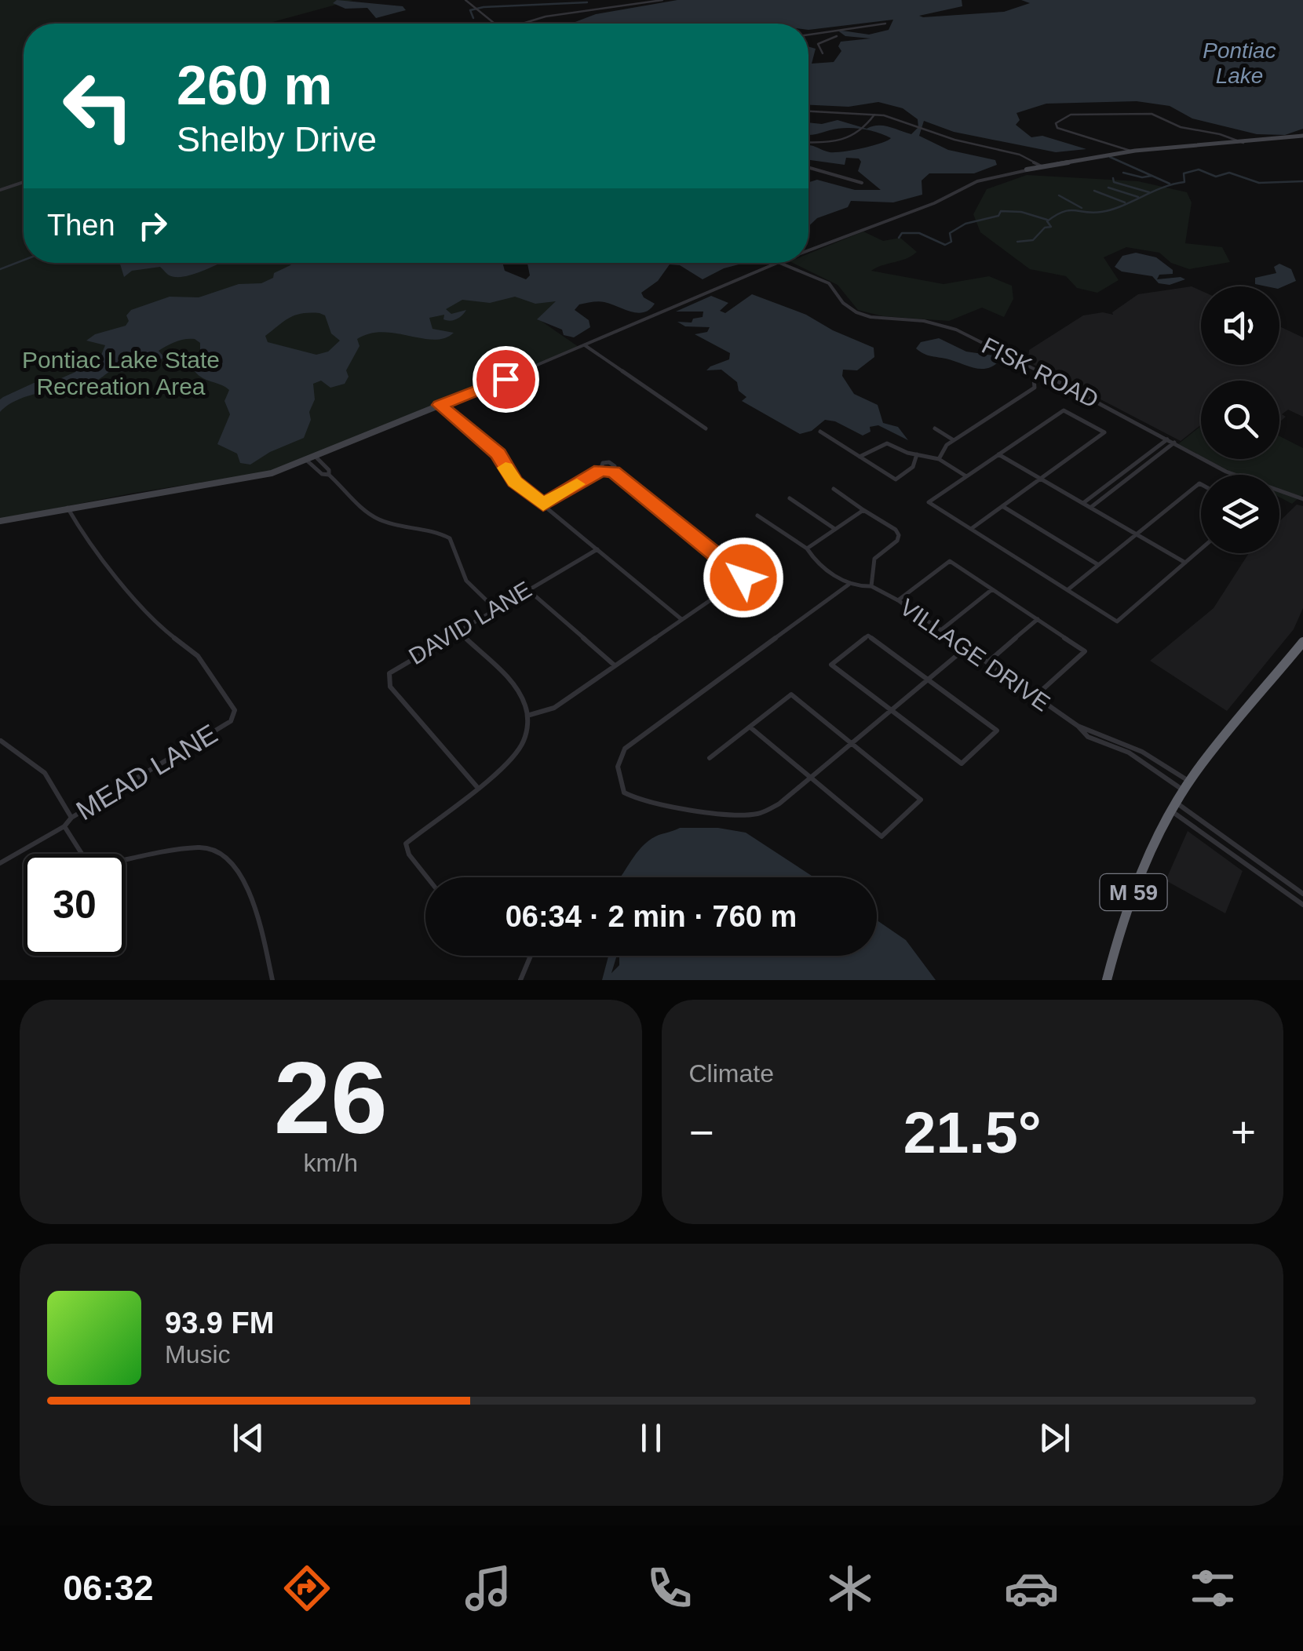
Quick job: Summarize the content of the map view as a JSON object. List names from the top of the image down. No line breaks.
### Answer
{"streets":{"highway":["M 59"],"street":["FISK ROAD","DAVID LANE","VILLAGE DRIVE","MEAD LANE"]},"crossings":[["VILLAGE DRIVE","M 59"]],"water":["Pontiac Lake"],"parks":["Pontiac Lake State Recreation Area"],"page":{"turn":["260 m","Shelby Drive"],"then":"Then","limit":"30","trip":"06:34 · 2 min · 760 m","tile":[["26","km/h"],"Climate"],"heat":["−","21.5°","+"],"song":["93.9 FM","Music"],"tabs":"06:32"}}
